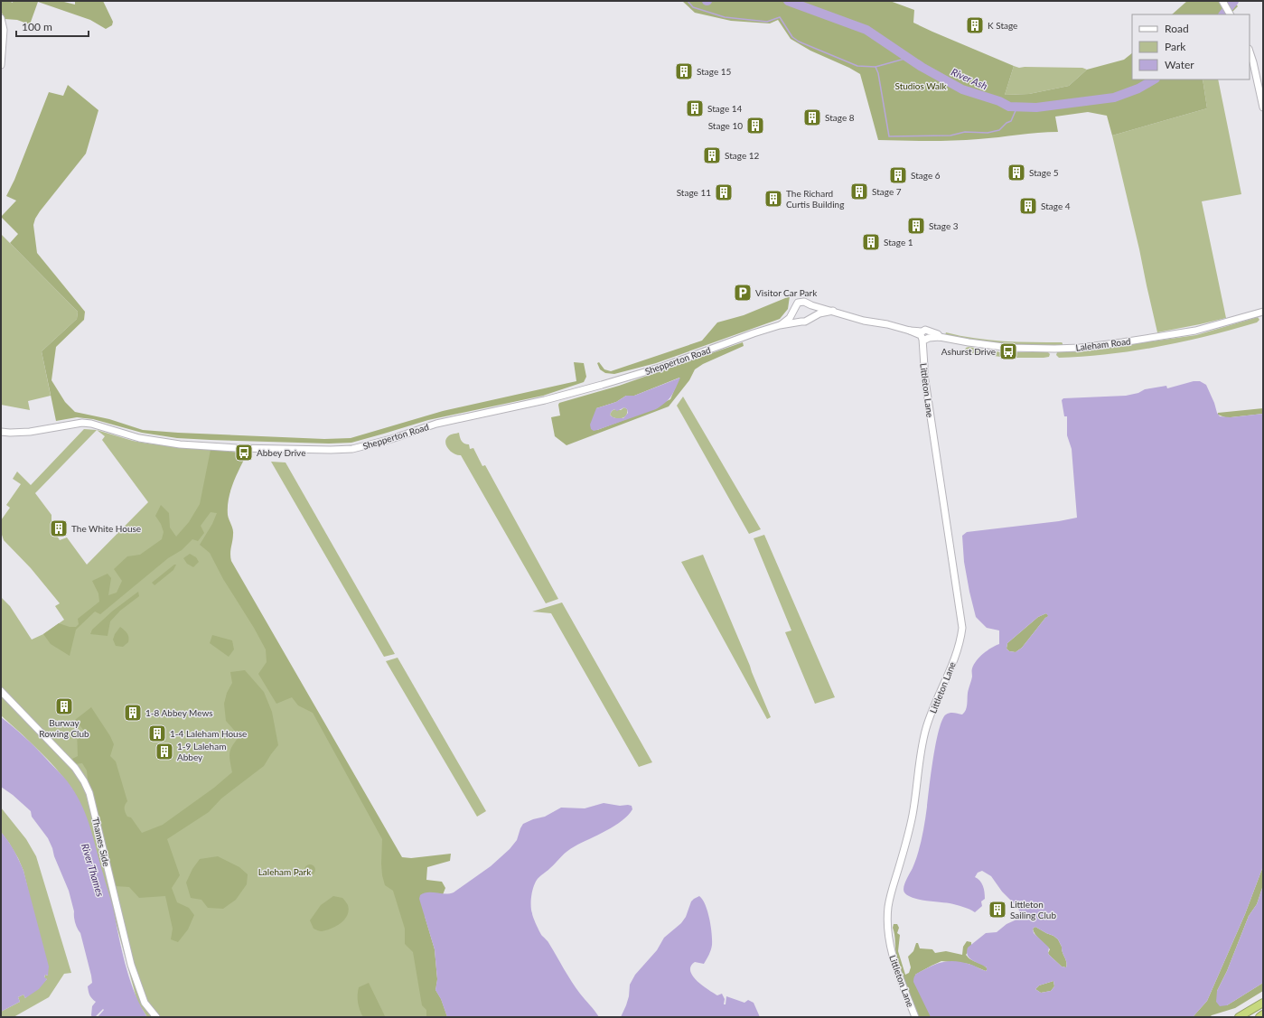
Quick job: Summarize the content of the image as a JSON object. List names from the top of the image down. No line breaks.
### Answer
{"streets":{"main road":["Laleham Road","Shepperton Road","Littleton Lane","Thames Side"]},"crossings":[["Laleham Road","Shepperton Road"],["Laleham Road","Littleton Lane"],["Shepperton Road","Littleton Lane"]],"water":["River Ash","River Thames"],"parks":["Studios Walk","Laleham Park"],"places":{"building":["K Stage","Stage 15","Stage 14","Stage 8","Stage 10","Stage 12","Stage 5","Stage 6","Stage 7","Stage 11","The Richard Curtis Building","Stage 4","Stage 3","Stage 1","The White House","Burway Rowing Club","1-8 Abbey Mews","1-4 Laleham House","1-9 Laleham Abbey","Littleton Sailing Club"],"parking":["Visitor Car Park"],"bus stop":["Ashurst Drive","Abbey Drive"]},"legend":["Road","Park","Water"],"scale_bar":"100 m"}
